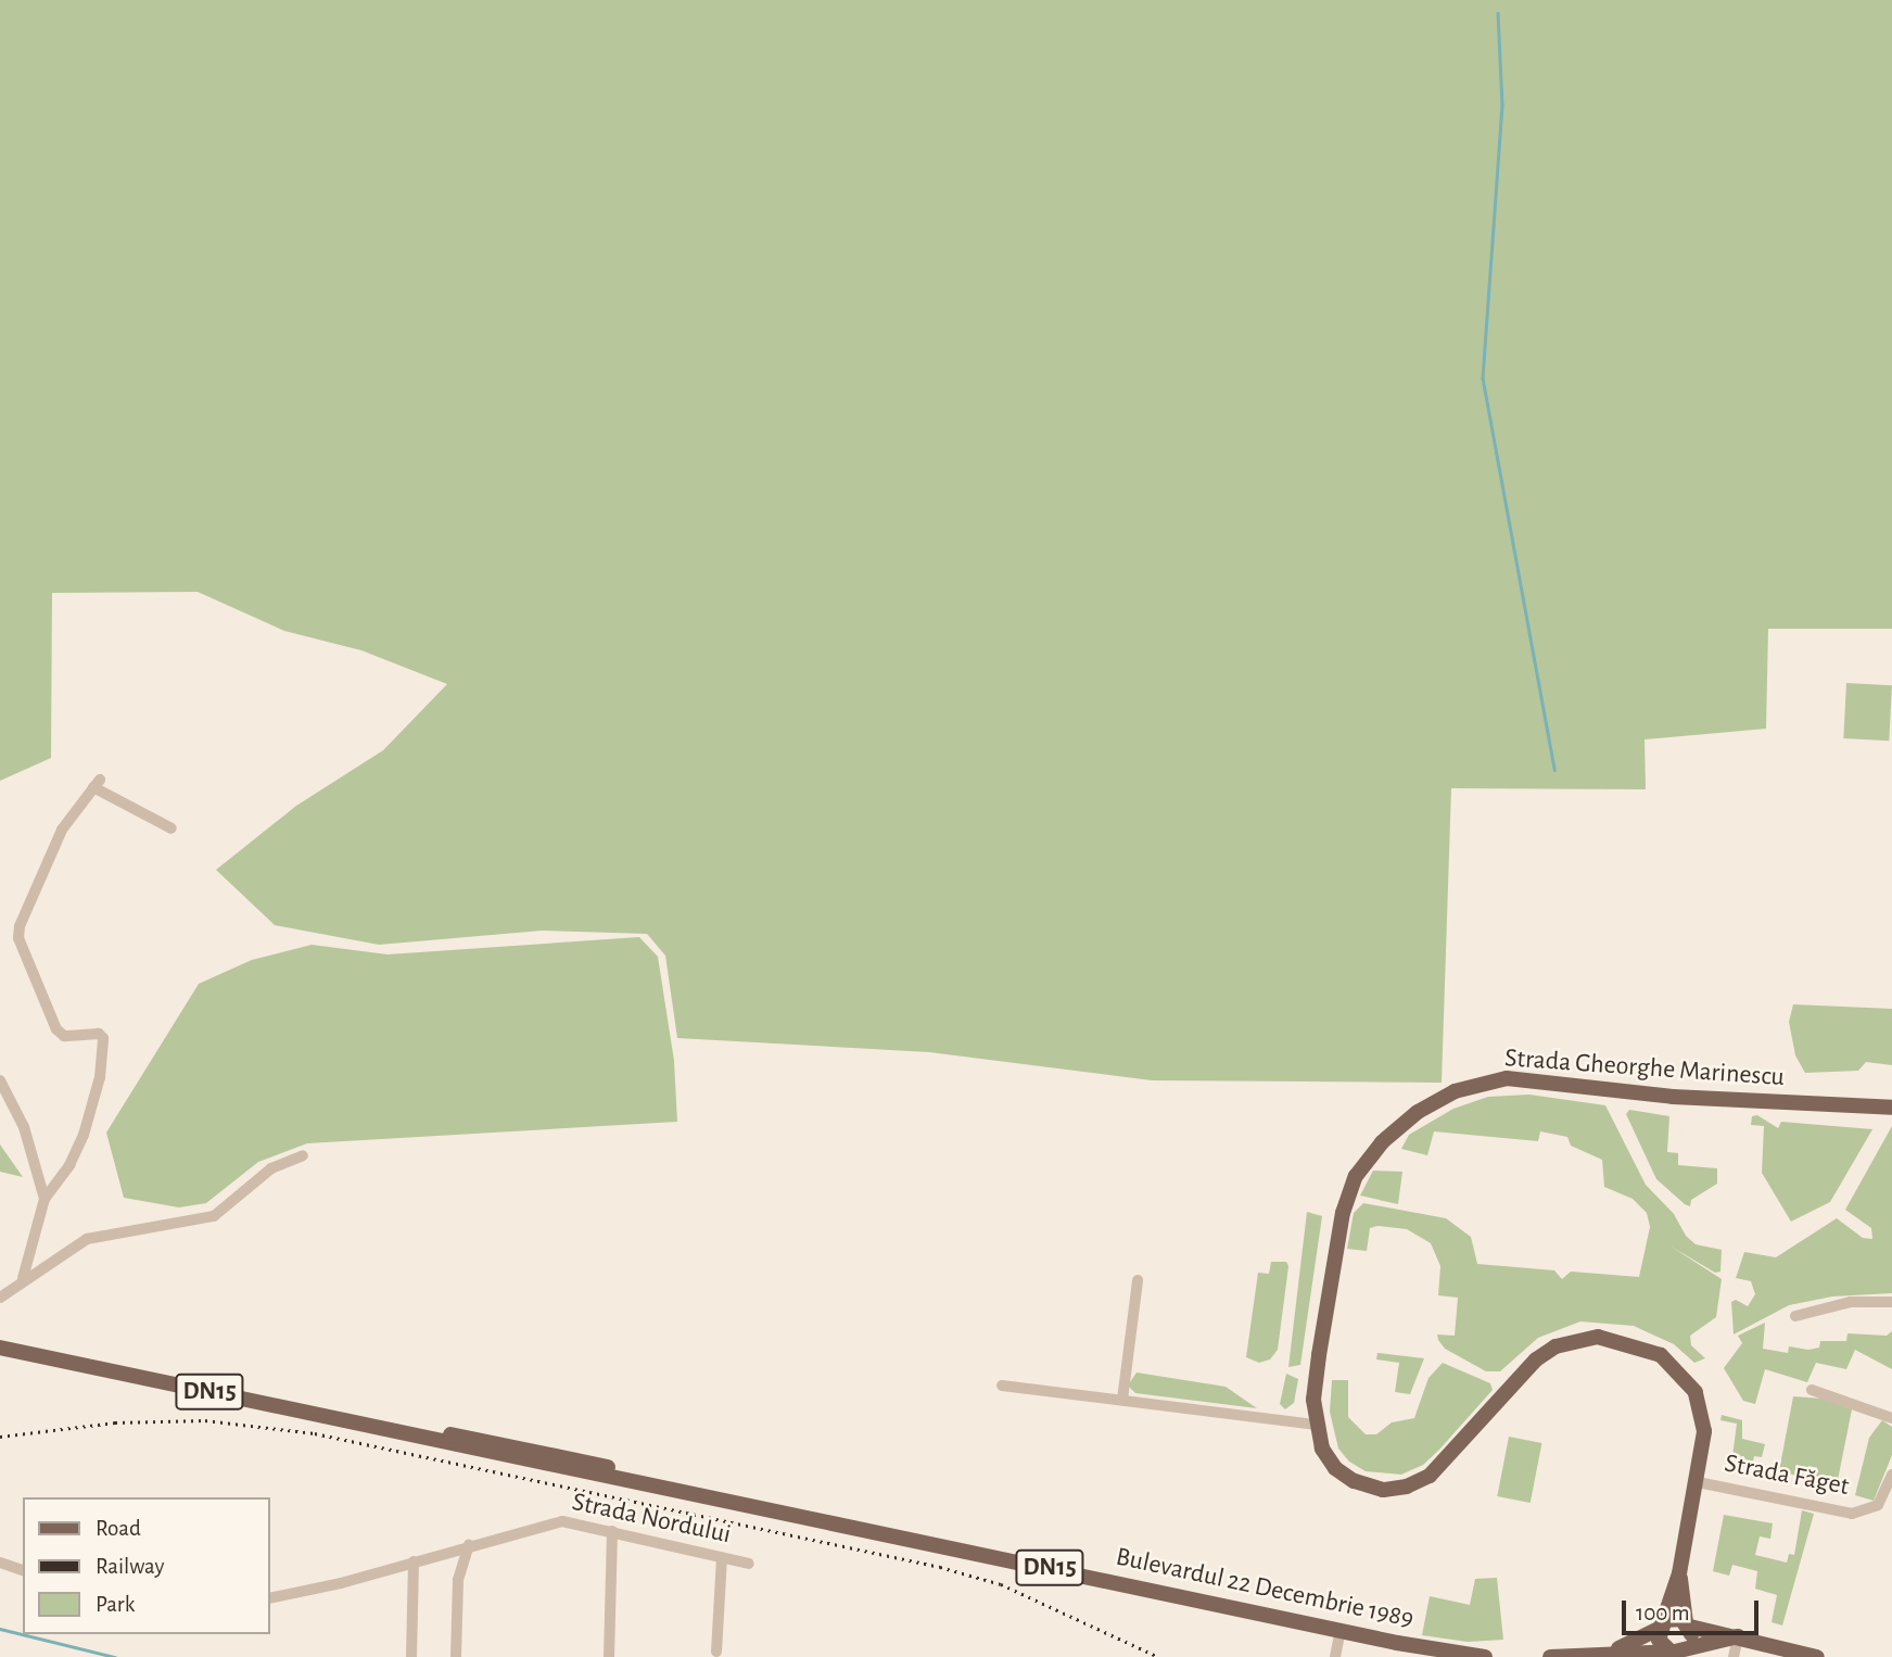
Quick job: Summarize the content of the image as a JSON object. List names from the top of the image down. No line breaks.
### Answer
{"streets":{"main road":["Strada Gheorghe Marinescu","DN15","Bulevardul 22 Decembrie 1989"],"street":["Strada Făget","Strada Nordului"]},"crossings":[["Strada Gheorghe Marinescu","Strada Făget"]],"legend":["Road","Railway","Park"],"scale_bar":"100 m"}
